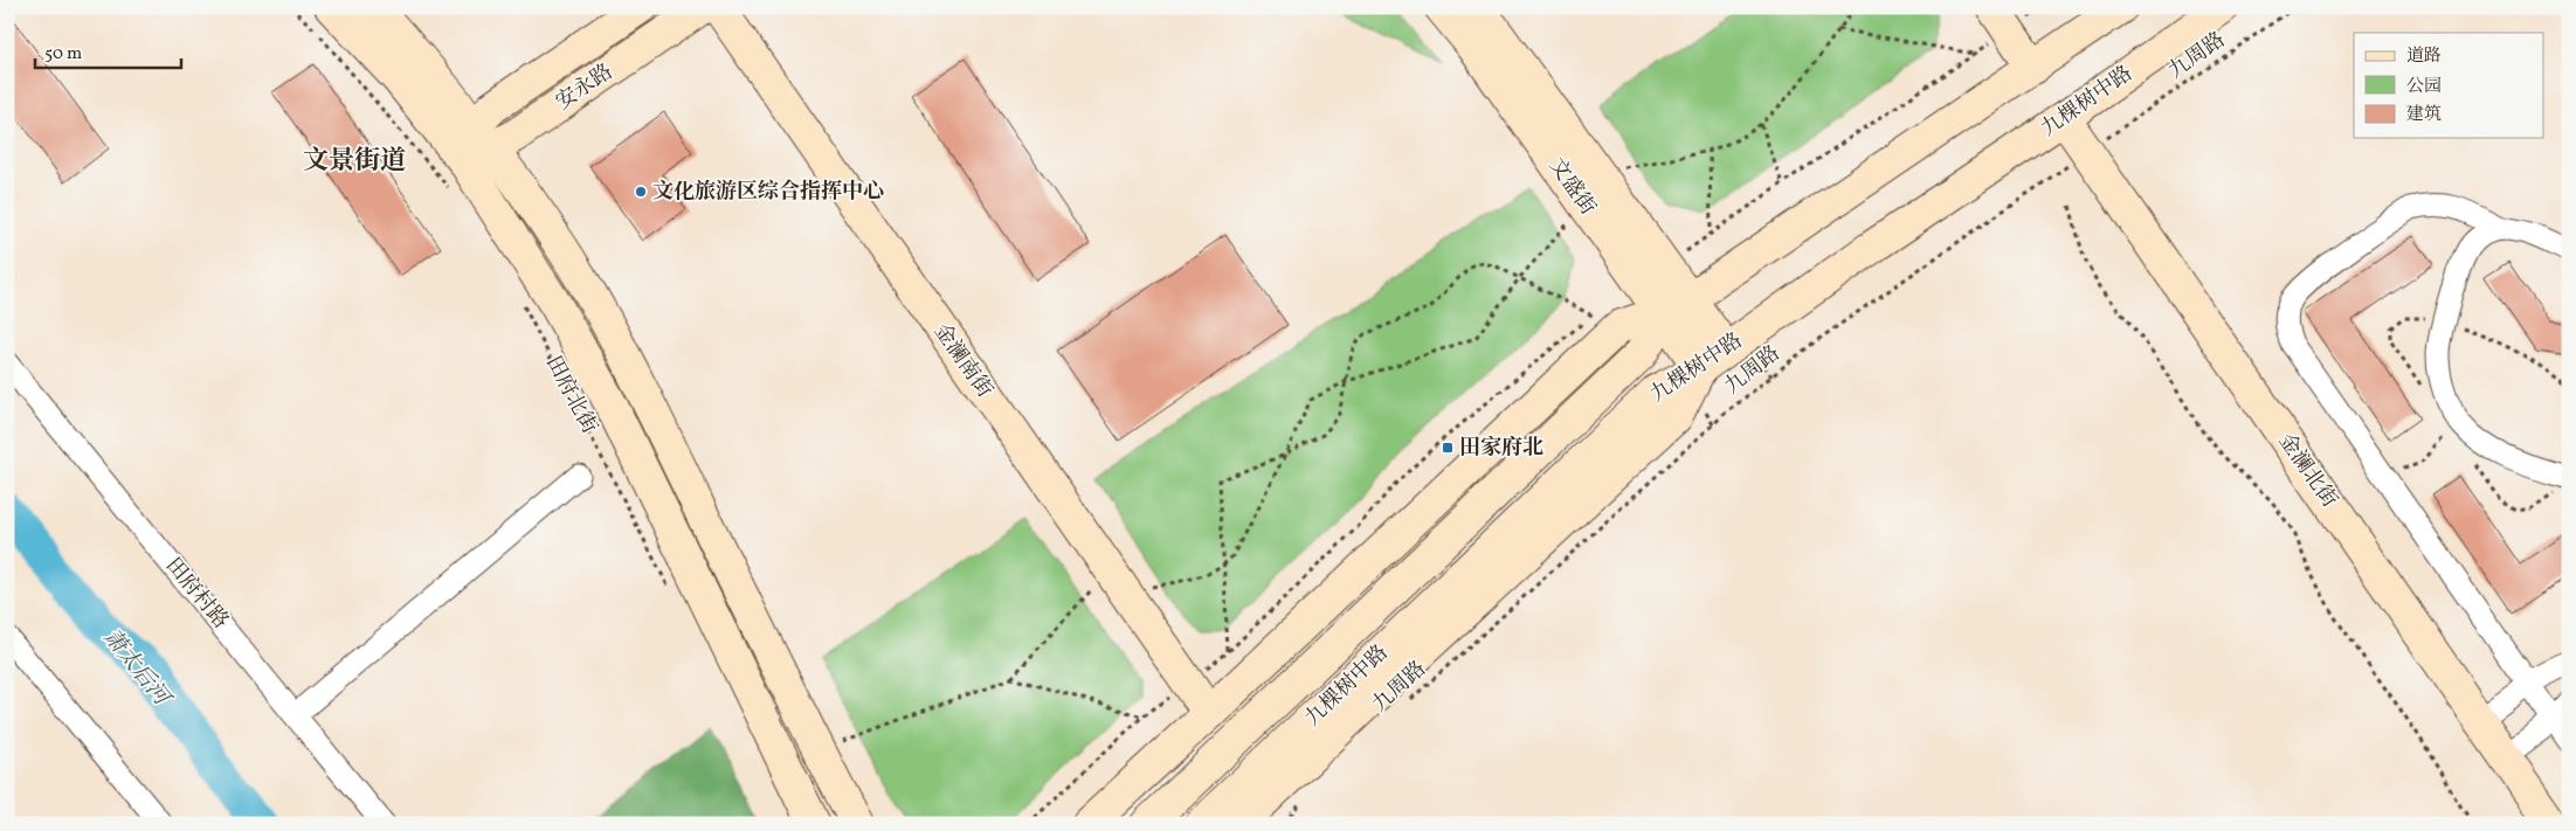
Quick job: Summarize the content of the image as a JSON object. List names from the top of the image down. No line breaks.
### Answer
{"streets":{"main road":["安永路","九棵树中路","文盛街","金澜南街","田府北街","金澜北街"],"street":["田府村路"],"path":["九周路"]},"crossings":[["九周路","金澜北街"],["安永路","田府北街"],["九棵树中路","文盛街"],["九棵树中路","金澜北街"]],"districts":["文景街道"],"water":["萧太后河"],"places":{"other":["文化旅游区综合指挥中心"],"transit":["田家府北"]},"legend":["道路","公园","建筑"],"scale_bar":"50 m"}
